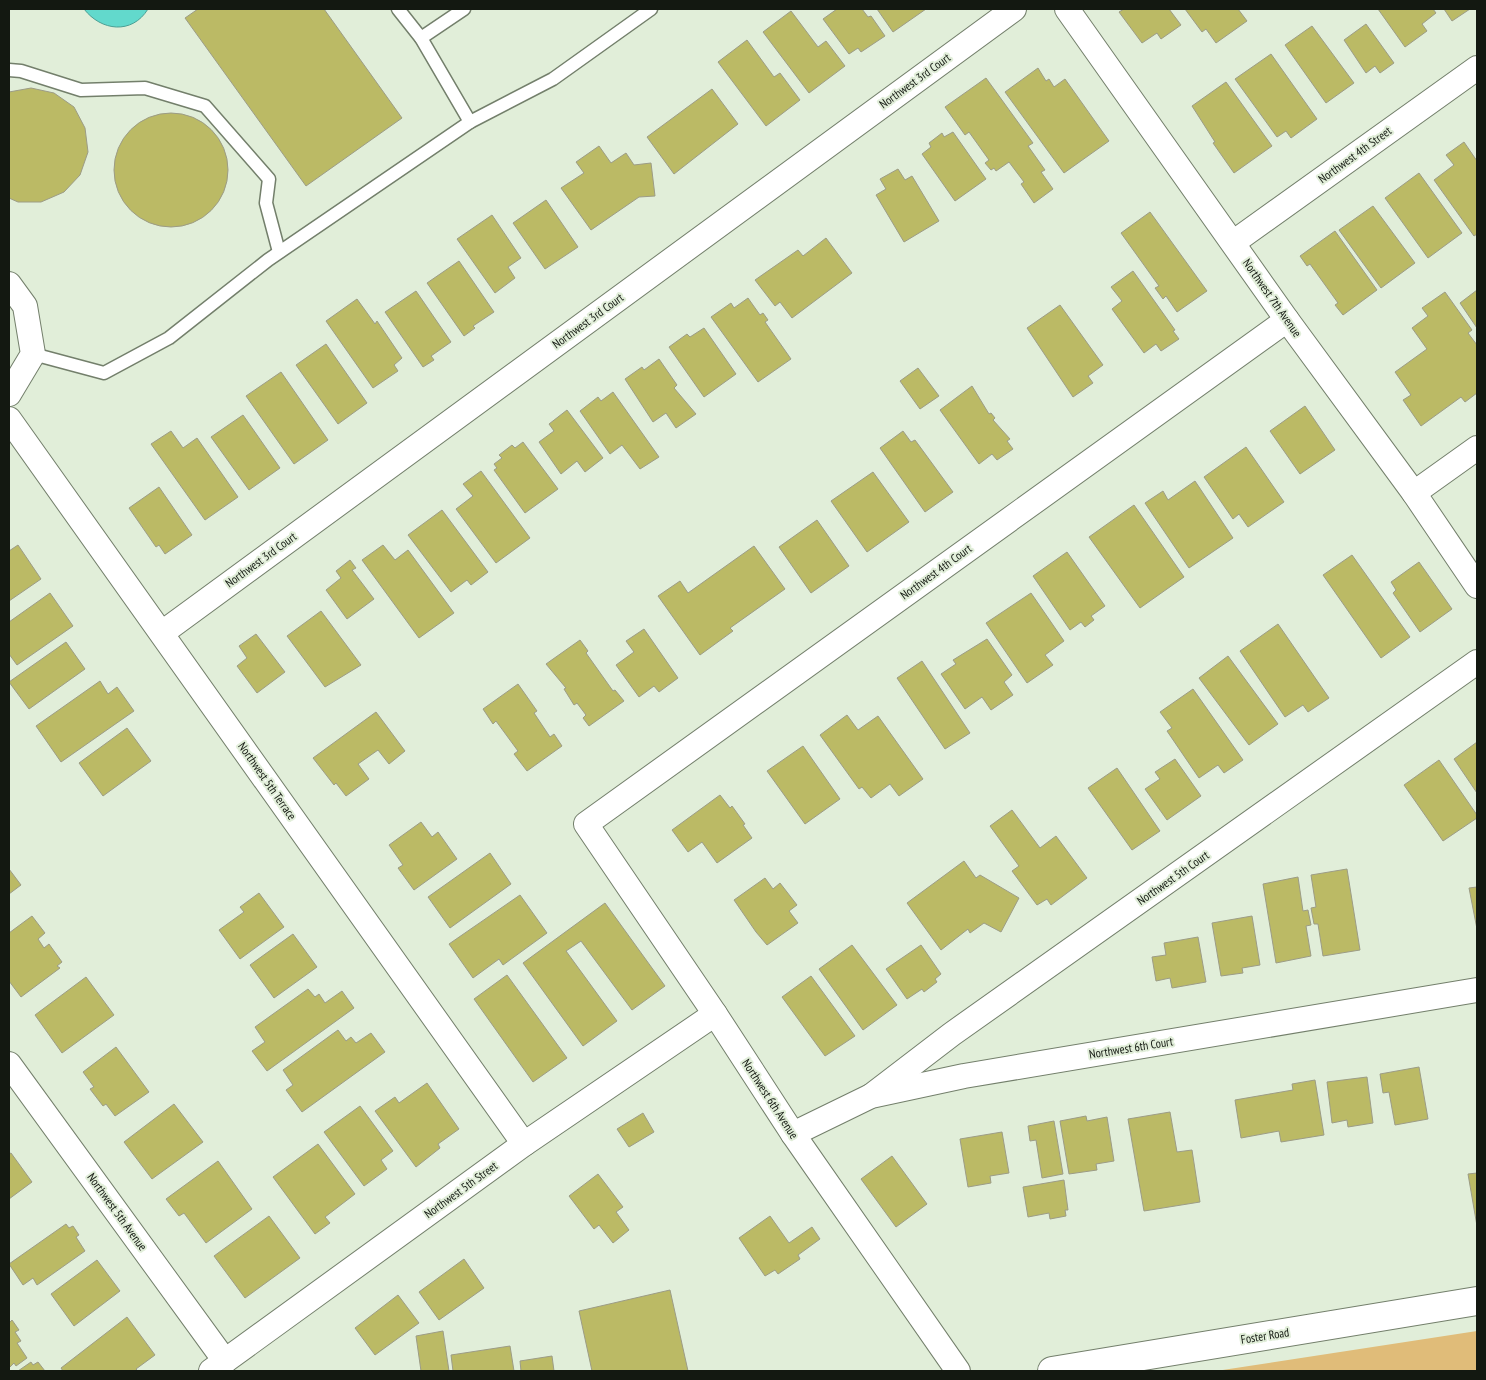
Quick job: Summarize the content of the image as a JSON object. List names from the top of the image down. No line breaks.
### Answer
{"streets":{"street":["Northwest 3rd Court","Northwest 4th Street","Northwest 7th Avenue","Northwest 4th Court","Northwest 5th Terrace","Northwest 5th Court","Northwest 6th Court","Northwest 6th Avenue","Northwest 5th Street","Northwest 5th Avenue","Foster Road"]},"crossings":[["Northwest 3rd Court","Northwest 5th Terrace"],["Northwest 4th Street","Northwest 7th Avenue"],["Northwest 7th Avenue","Northwest 4th Court"],["Northwest 4th Court","Northwest 6th Avenue"],["Northwest 5th Terrace","Northwest 5th Street"],["Northwest 5th Court","Northwest 6th Court"],["Northwest 6th Court","Northwest 6th Avenue"],["Northwest 6th Avenue","Northwest 5th Street"],["Northwest 5th Street","Northwest 5th Avenue"]]}
